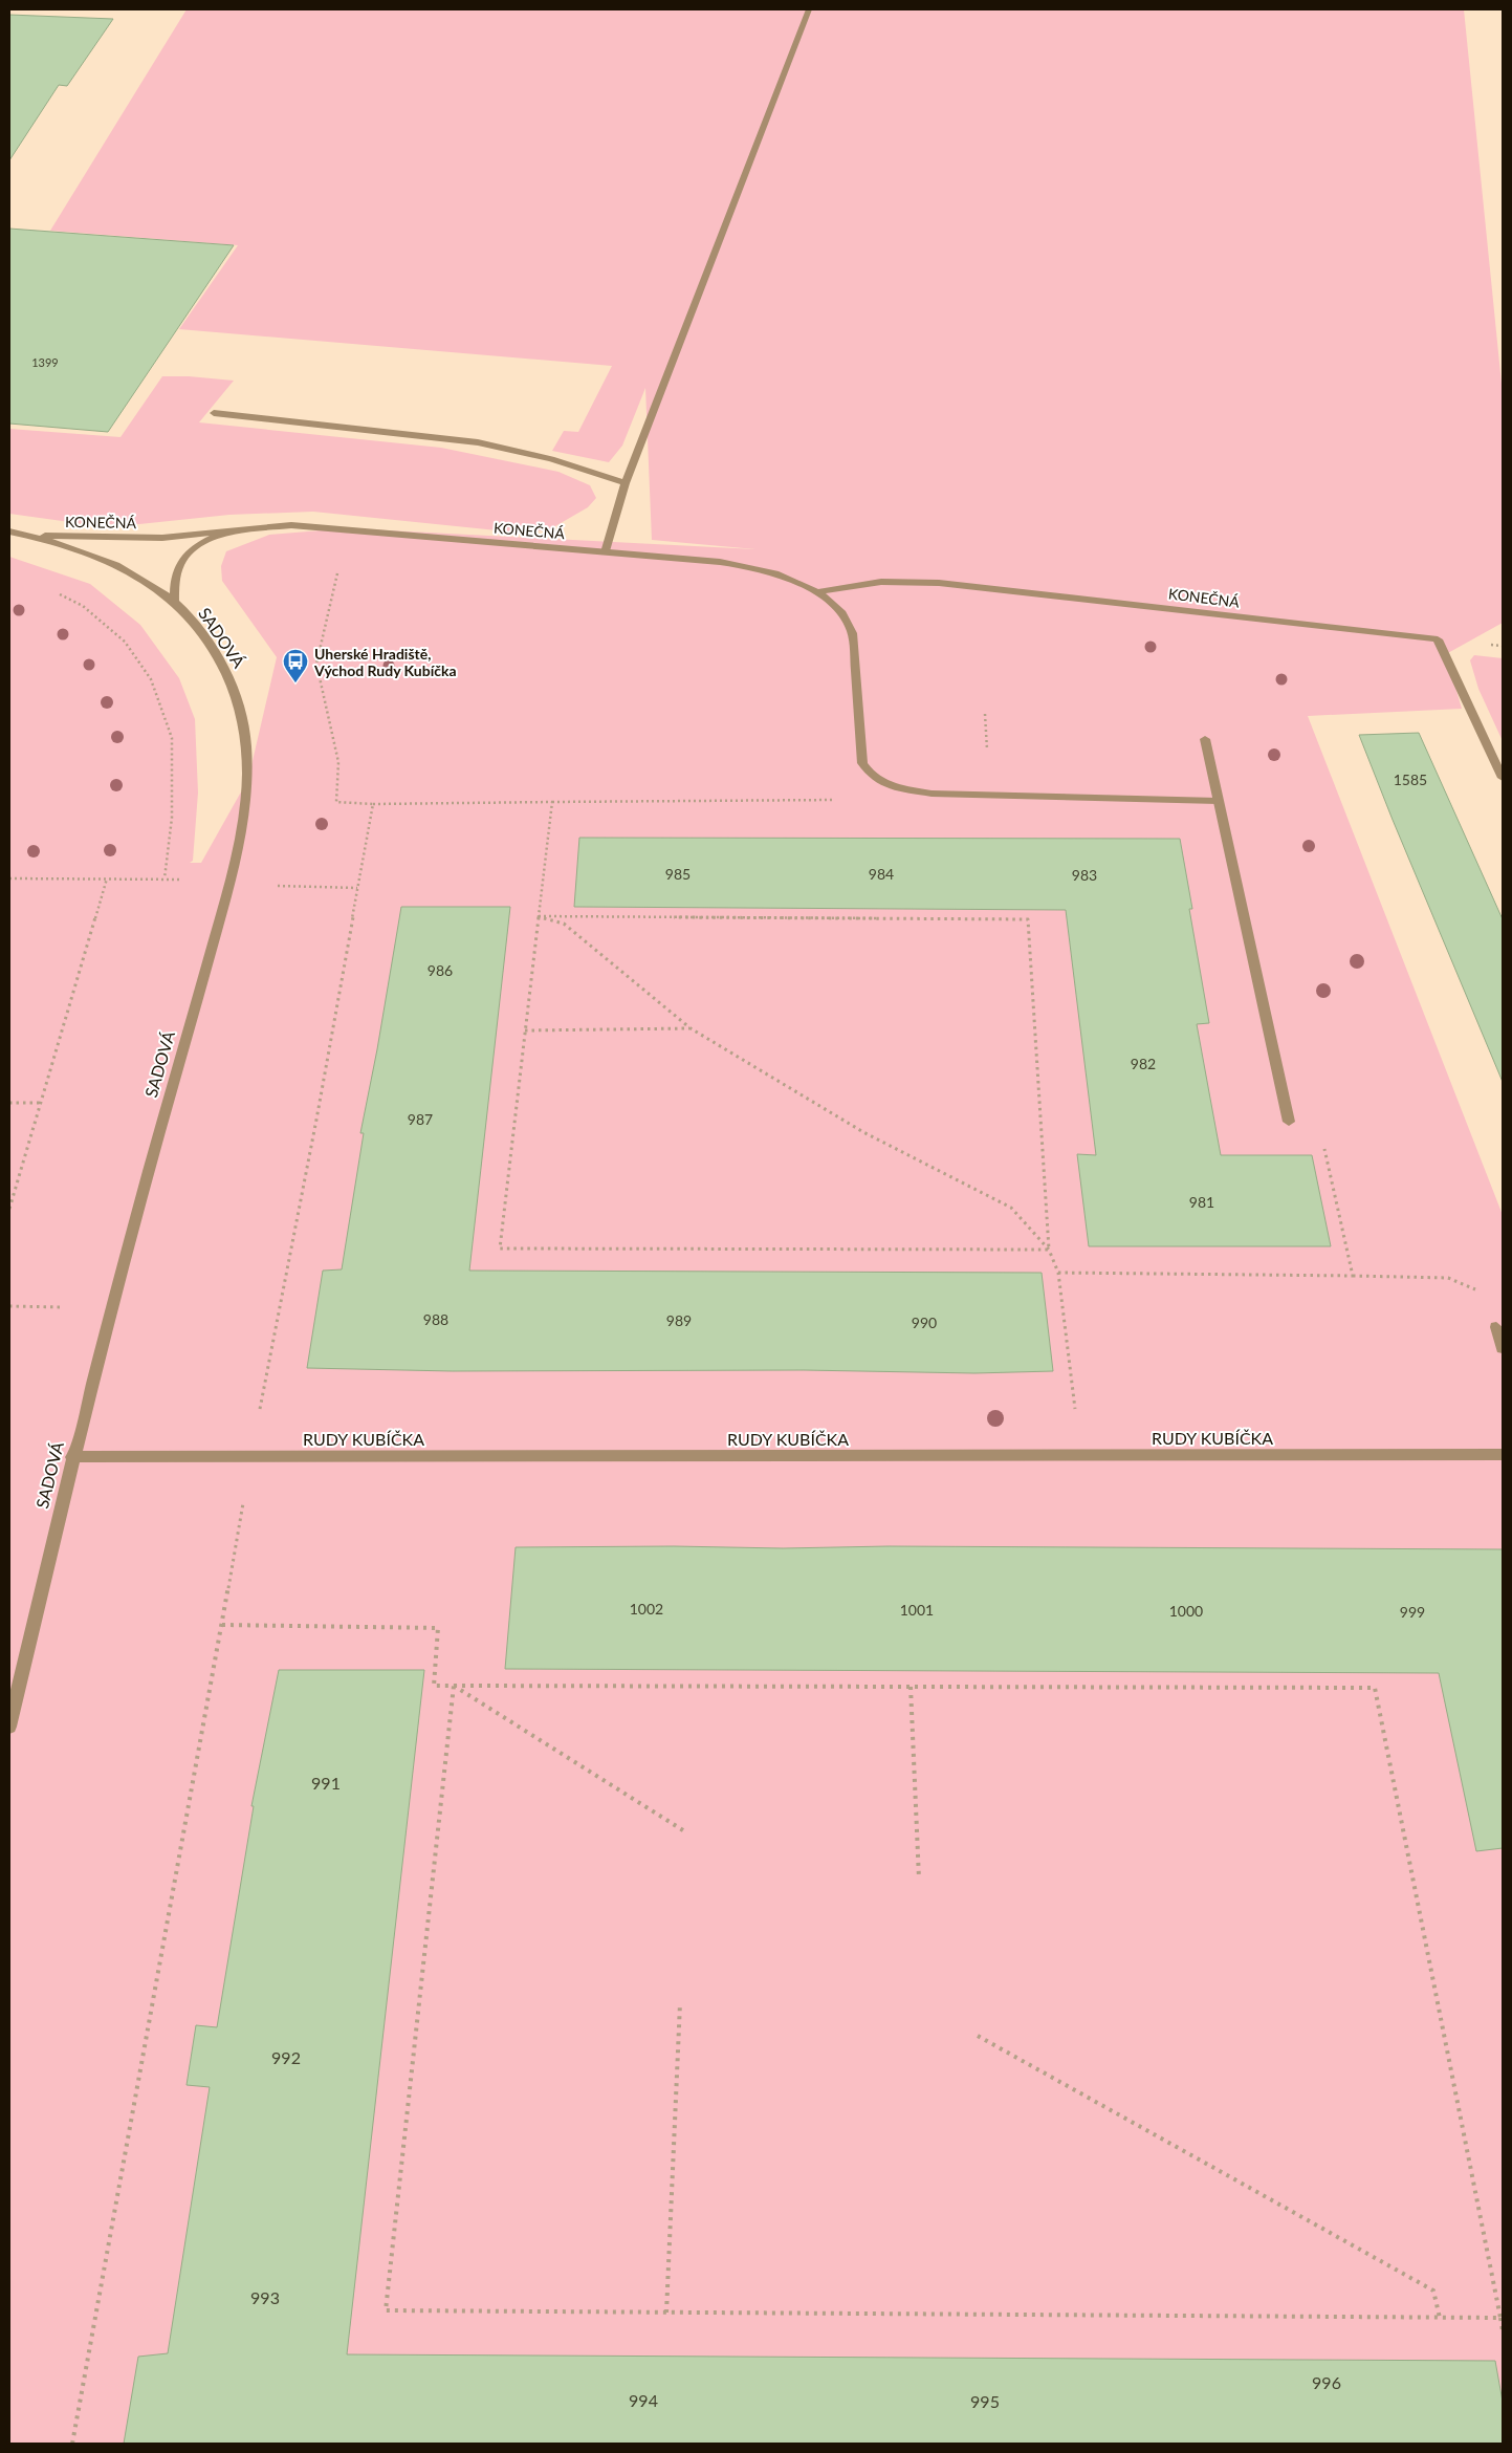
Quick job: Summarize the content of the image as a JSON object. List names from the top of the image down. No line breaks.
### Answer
{"streets":{"street":["KONEČNÁ","SADOVÁ","RUDY KUBÍČKA"]},"crossings":[["KONEČNÁ","SADOVÁ"],["SADOVÁ","RUDY KUBÍČKA"]],"places":{"bus stop":["Uherské Hradiště, Východ Rudy Kubíčka"]},"house_numbers":["1399","1585","985","984","983","986","982","987","981","988","989","990","1002","1001","1000","999","991","992","993","996","994","995"]}
